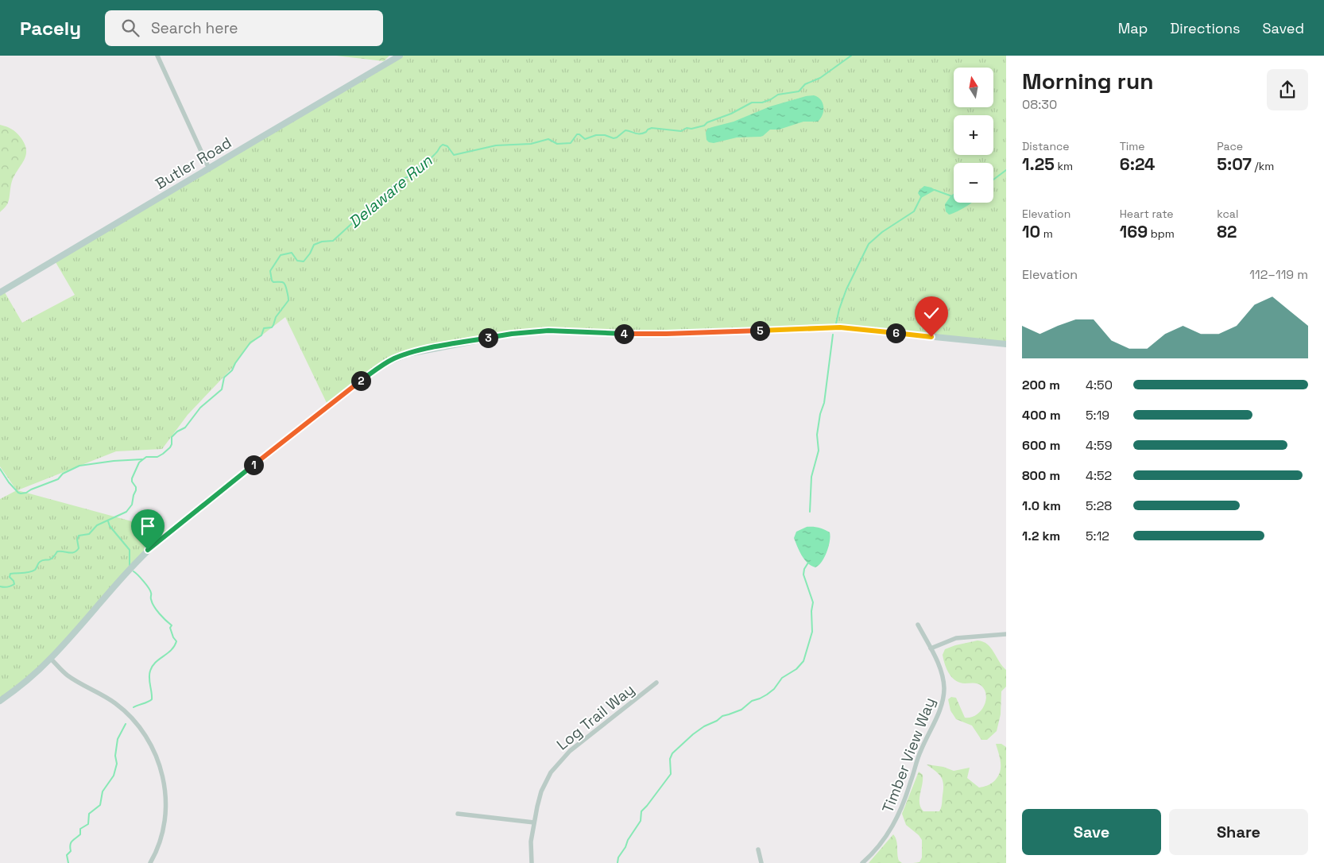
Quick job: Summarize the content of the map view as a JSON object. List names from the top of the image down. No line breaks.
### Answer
{"streets":{"main road":["Butler Road"],"street":["Log Trail Way","Timber View Way"]},"water":["Delaware Run"],"north":"top","page":{"header":"Pacely","search":"Search here","nav":["Map","Directions","Saved"],"heading":["Morning run","08:30"],"map_buttons":["+","−"],"stats":[["Distance","1.25 km"],["Time","6:24"],["Pace","5:07 /km"],["Elevation","10 m"],["Heart rate","169 bpm"],["kcal","82"]],"chart":["Elevation","112–119 m"],"pins":["5","6","4","3","2","1"],"list":[{"name":"200 m","note":"4:50"},{"name":"400 m","note":"5:19"},{"name":"600 m","note":"4:59"},{"name":"800 m","note":"4:52"},{"name":"1.0 km","note":"5:28"},{"name":"1.2 km","note":"5:12"}],"buttons":["Save","Share"]}}
